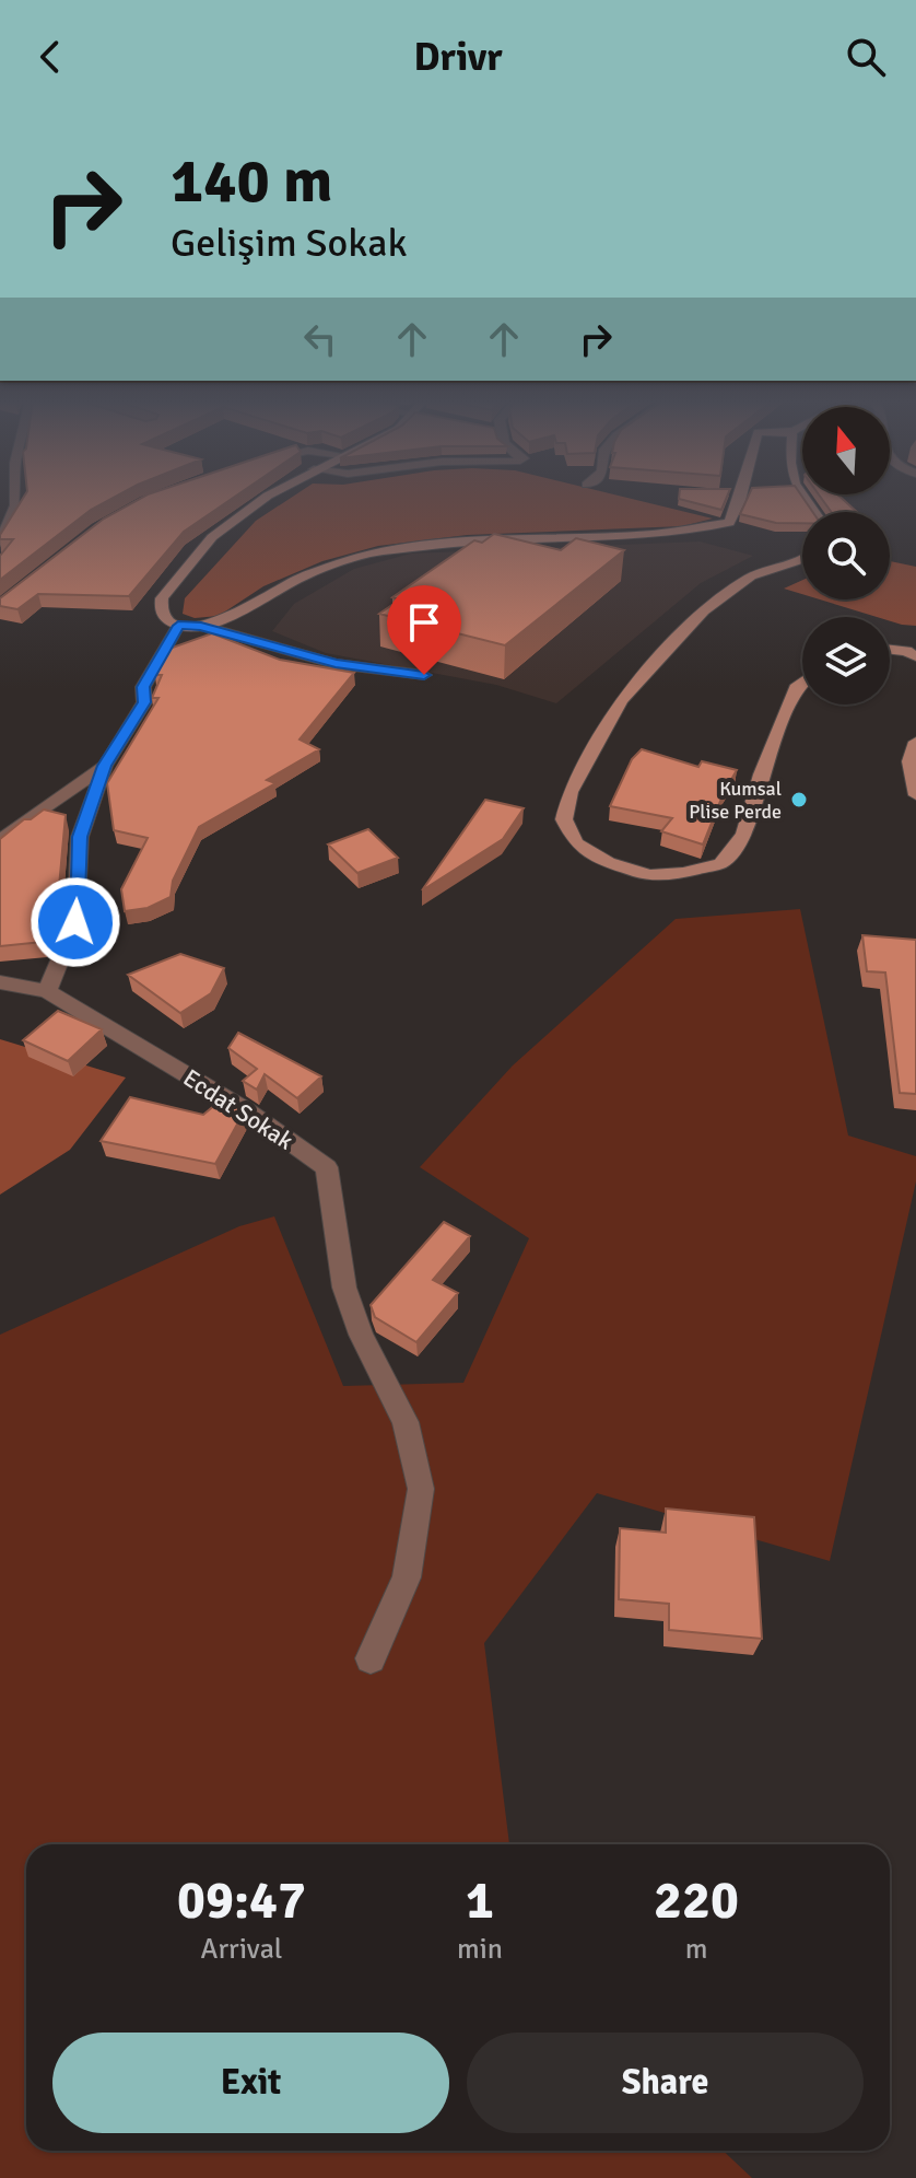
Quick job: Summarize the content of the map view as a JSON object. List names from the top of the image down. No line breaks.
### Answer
{"streets":{"street":["Ecdat Sokak"]},"places":["Kumsal Plise Perde"],"north":"top","page":{"header":"Drivr","turn":["140 m","Gelişim Sokak"],"eta":["09:47","Arrival","1","min","220","m"],"buttons":["Exit","Share"]}}
